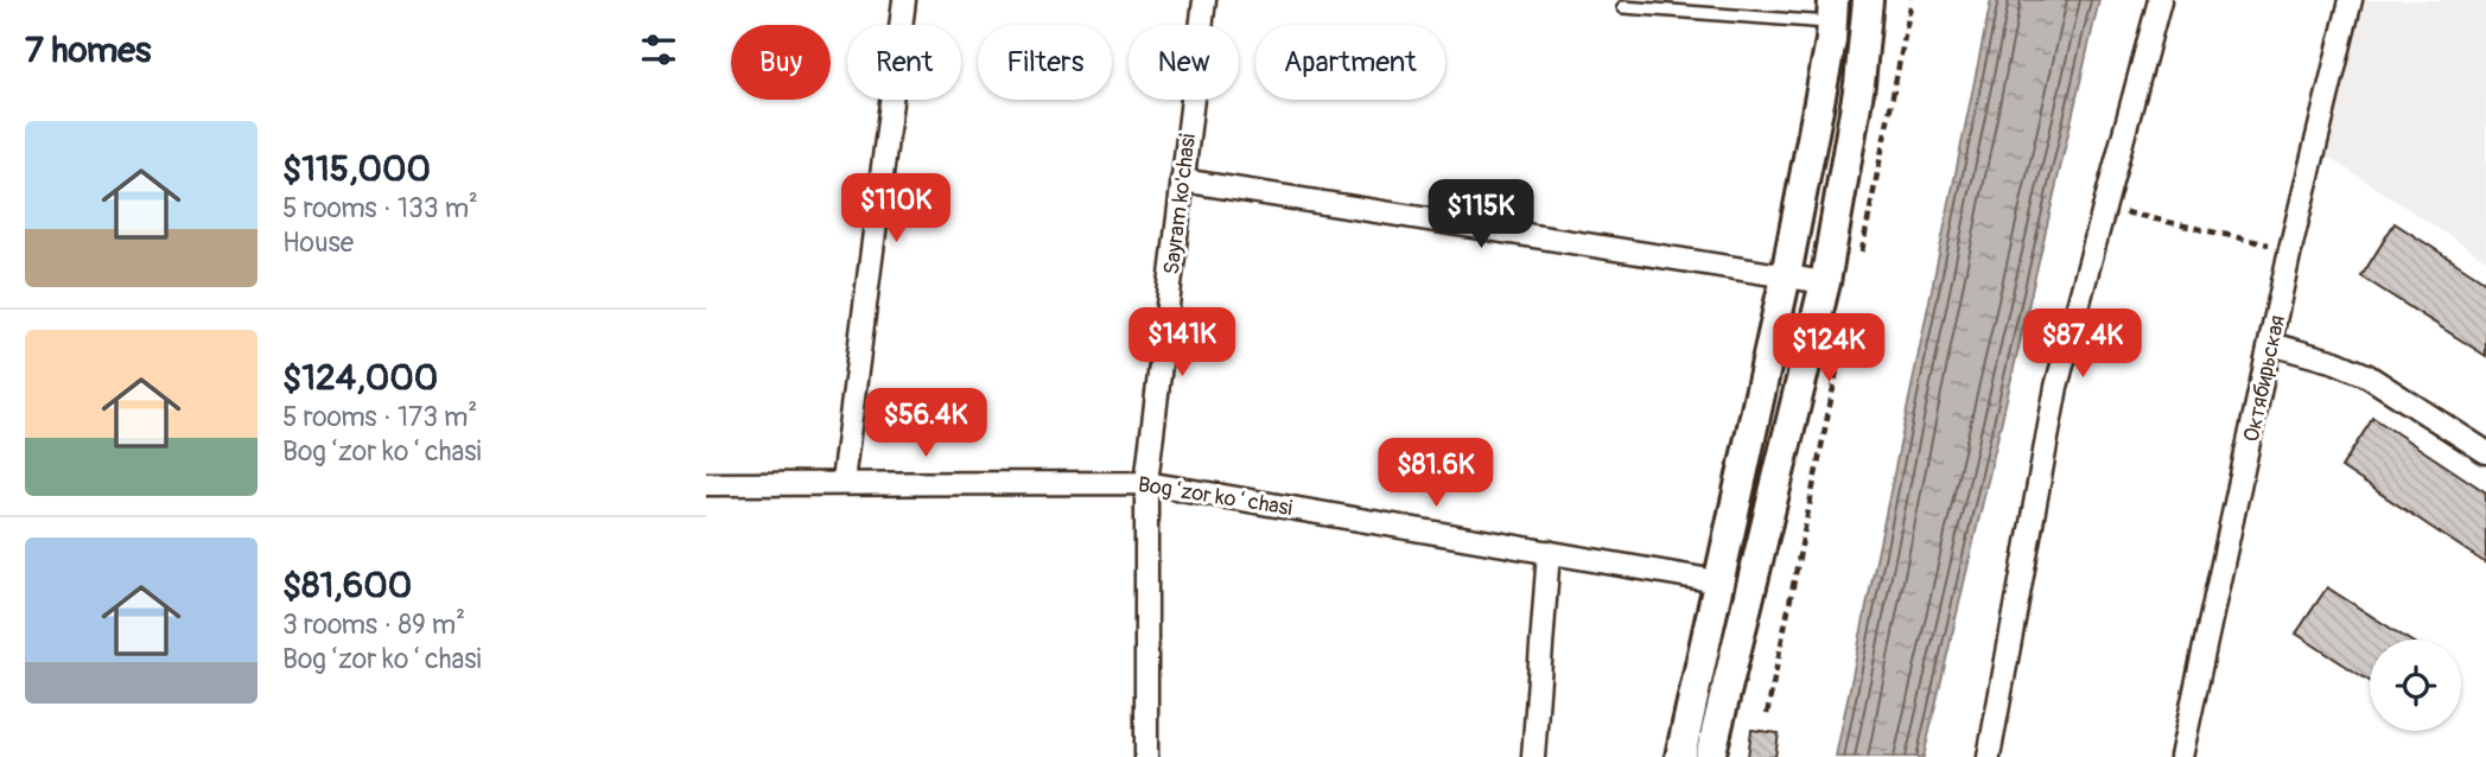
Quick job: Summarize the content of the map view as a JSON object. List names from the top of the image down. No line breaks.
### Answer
{"streets":{"street":["Sayram ko'chasi","Октябирьская","Bogʻzor koʻchasi"]},"crossings":[["Sayram ko'chasi","Bogʻzor koʻchasi"]],"page":{"heading":"7 homes","chip":["Buy","Rent","Filters","New","Apartment"],"list":[{"name":"$115,000","note":"5 rooms · 133 m² · House"},{"name":"$124,000","note":"5 rooms · 173 m² · Bogʻzor koʻchasi"},{"name":"$81,600","note":"3 rooms · 89 m² · Bogʻzor koʻchasi"}],"price":["$110K","$115K","$141K","$87.4K","$124K","$56.4K","$81.6K"]}}
